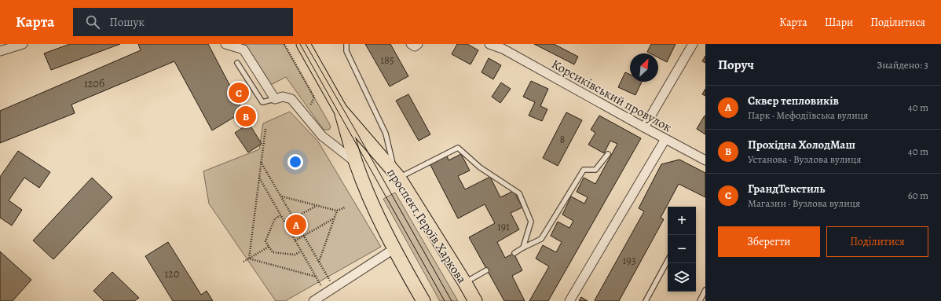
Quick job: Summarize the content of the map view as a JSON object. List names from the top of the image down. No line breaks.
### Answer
{"streets":{"main road":["проспект Героїв Харкова"],"street":["Корсиківський провулок"]},"house_numbers":["185","120б","8","191","193","120"],"north":"top right","page":{"header":"Карта","search":"Пошук","nav":["Карта","Шари","Поділитися"],"heading":["Поруч","Знайдено: 3"],"pins":["C","B","A"],"list":[{"mark":"A","name":"Сквер тепловиків","note":"Парк · Мефодіївська вулиця","value":"40 m"},{"mark":"B","name":"Прохідна ХолодМаш","note":"Установа · Вузлова вулиця","value":"40 m"},{"mark":"C","name":"ГрандТекстиль","note":"Магазин · Вузлова вулиця","value":"60 m"}],"map_buttons":["+","−"],"buttons":["Зберегти","Поділитися"]}}
